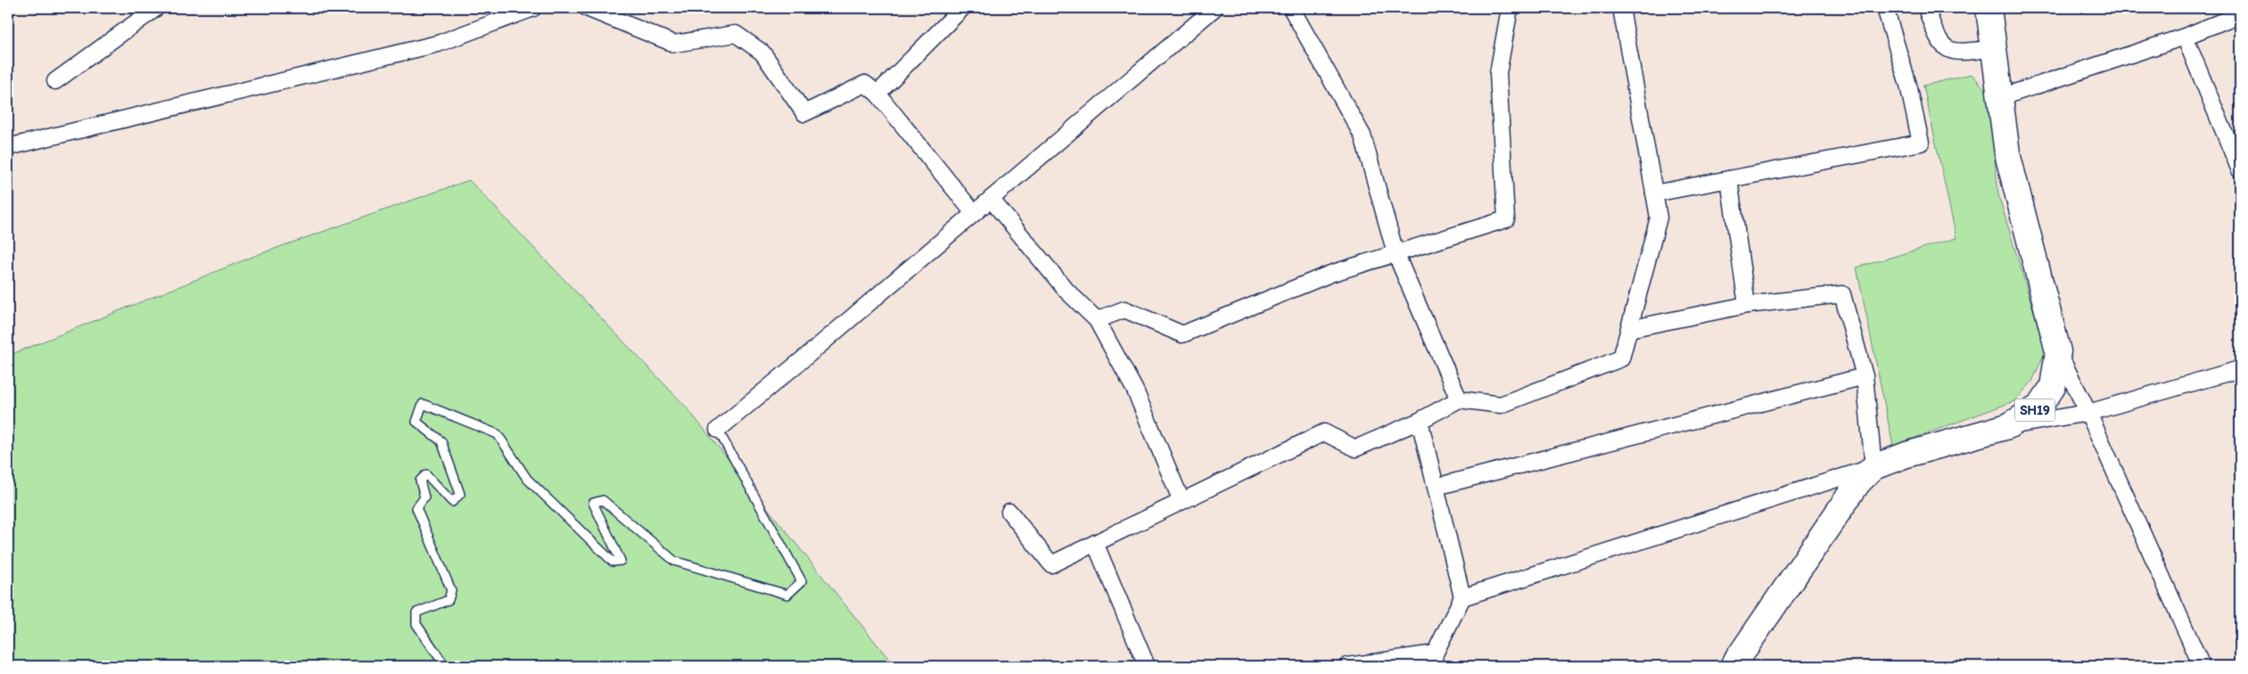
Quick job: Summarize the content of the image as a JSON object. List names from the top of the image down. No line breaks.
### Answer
{"streets":{"main road":["SH19"]}}
